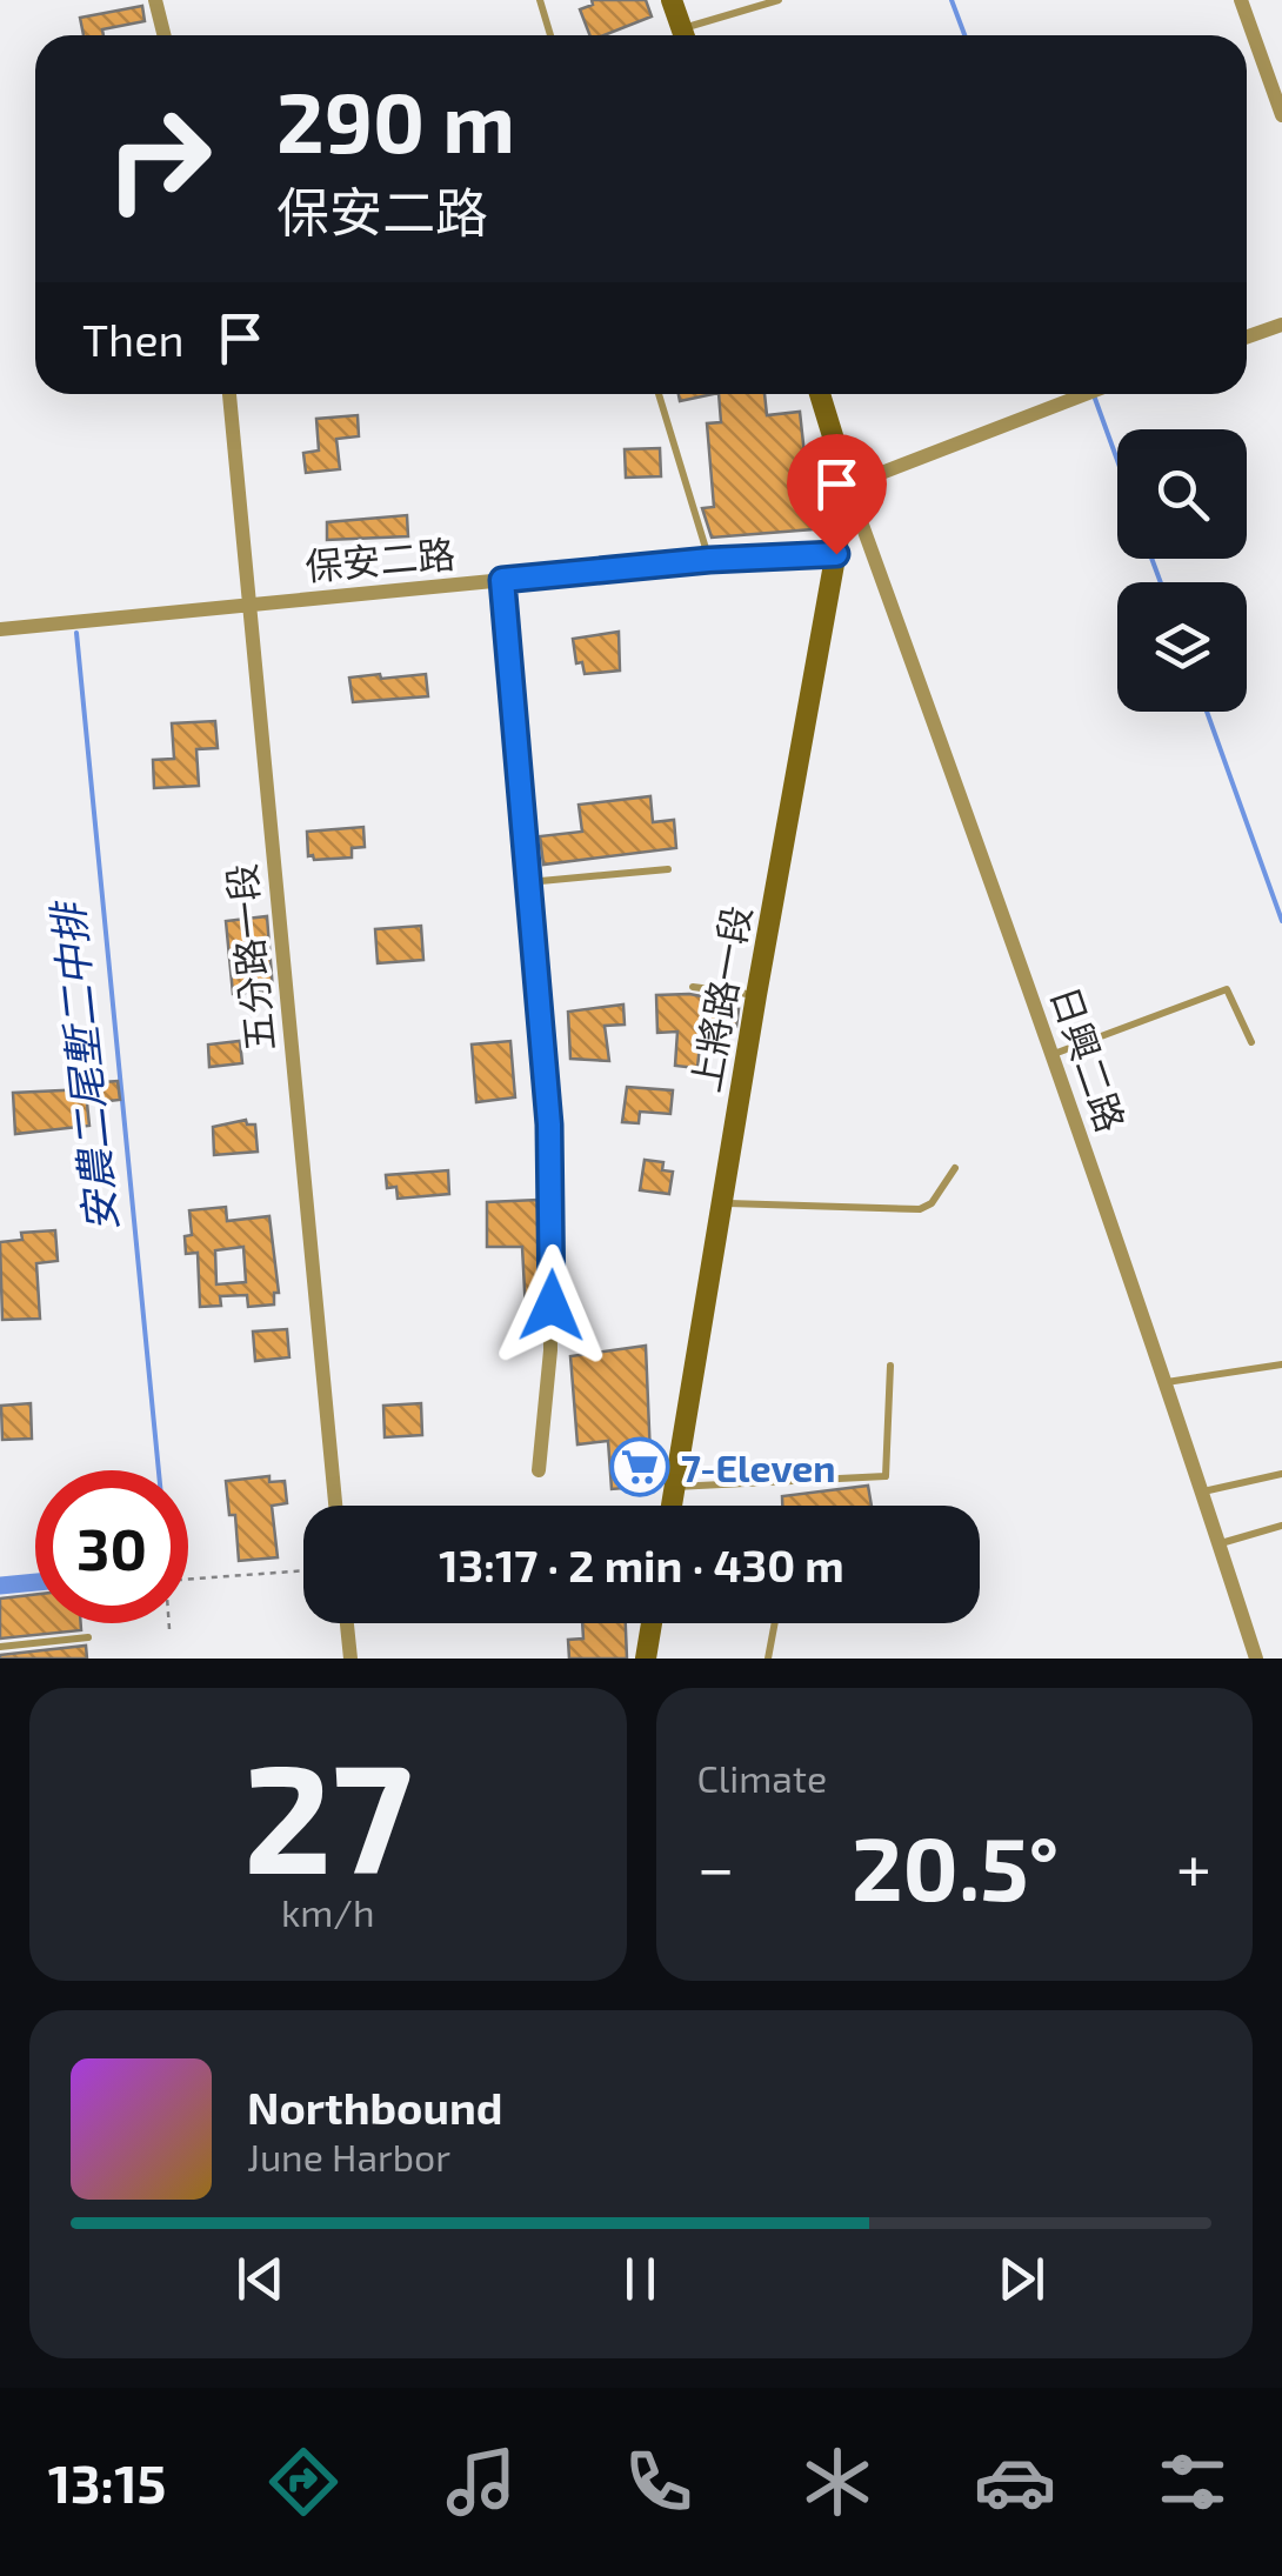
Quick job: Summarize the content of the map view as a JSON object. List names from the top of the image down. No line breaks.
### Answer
{"streets":{"main road":["上將路一段"],"street":["保安二路","五分路一段","日興二路"]},"crossings":[["保安二路","五分路一段"],["保安二路","上將路一段"],["上將路一段","日興二路"]],"water":["安農二尾塹二中排"],"places":{"supermarket":["7-Eleven"]},"page":{"turn":["290 m","保安二路"],"then":"Then","limit":"30","trip":"13:17 · 2 min · 430 m","tile":[["27","km/h"],"Climate"],"heat":["−","20.5°","+"],"song":["Northbound","June Harbor"],"tabs":"13:15"}}
